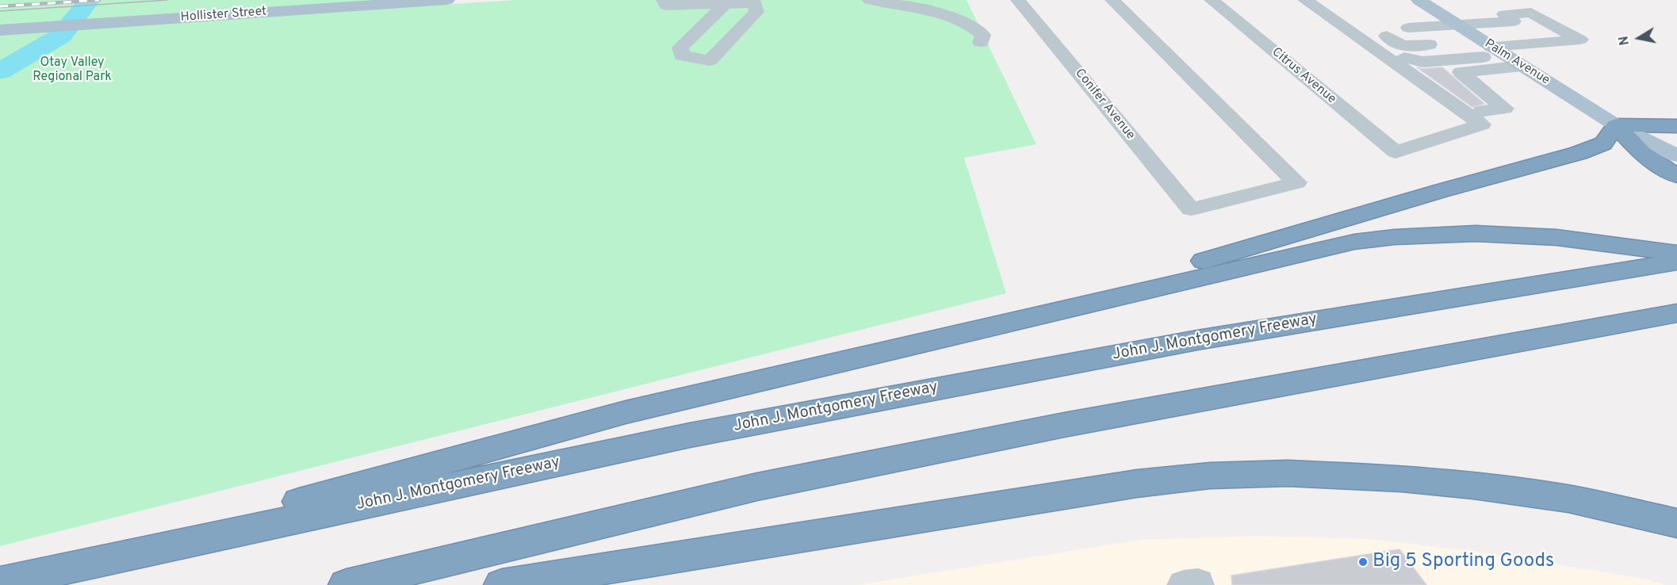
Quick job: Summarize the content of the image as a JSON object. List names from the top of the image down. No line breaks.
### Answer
{"streets":{"highway":["Palm Avenue","John J. Montgomery Freeway"],"main road":["Hollister Street"],"street":["Citrus Avenue","Conifer Avenue"]},"parks":["Otay Valley Regional Park"],"places":["Big 5 Sporting Goods"],"north":"left"}
